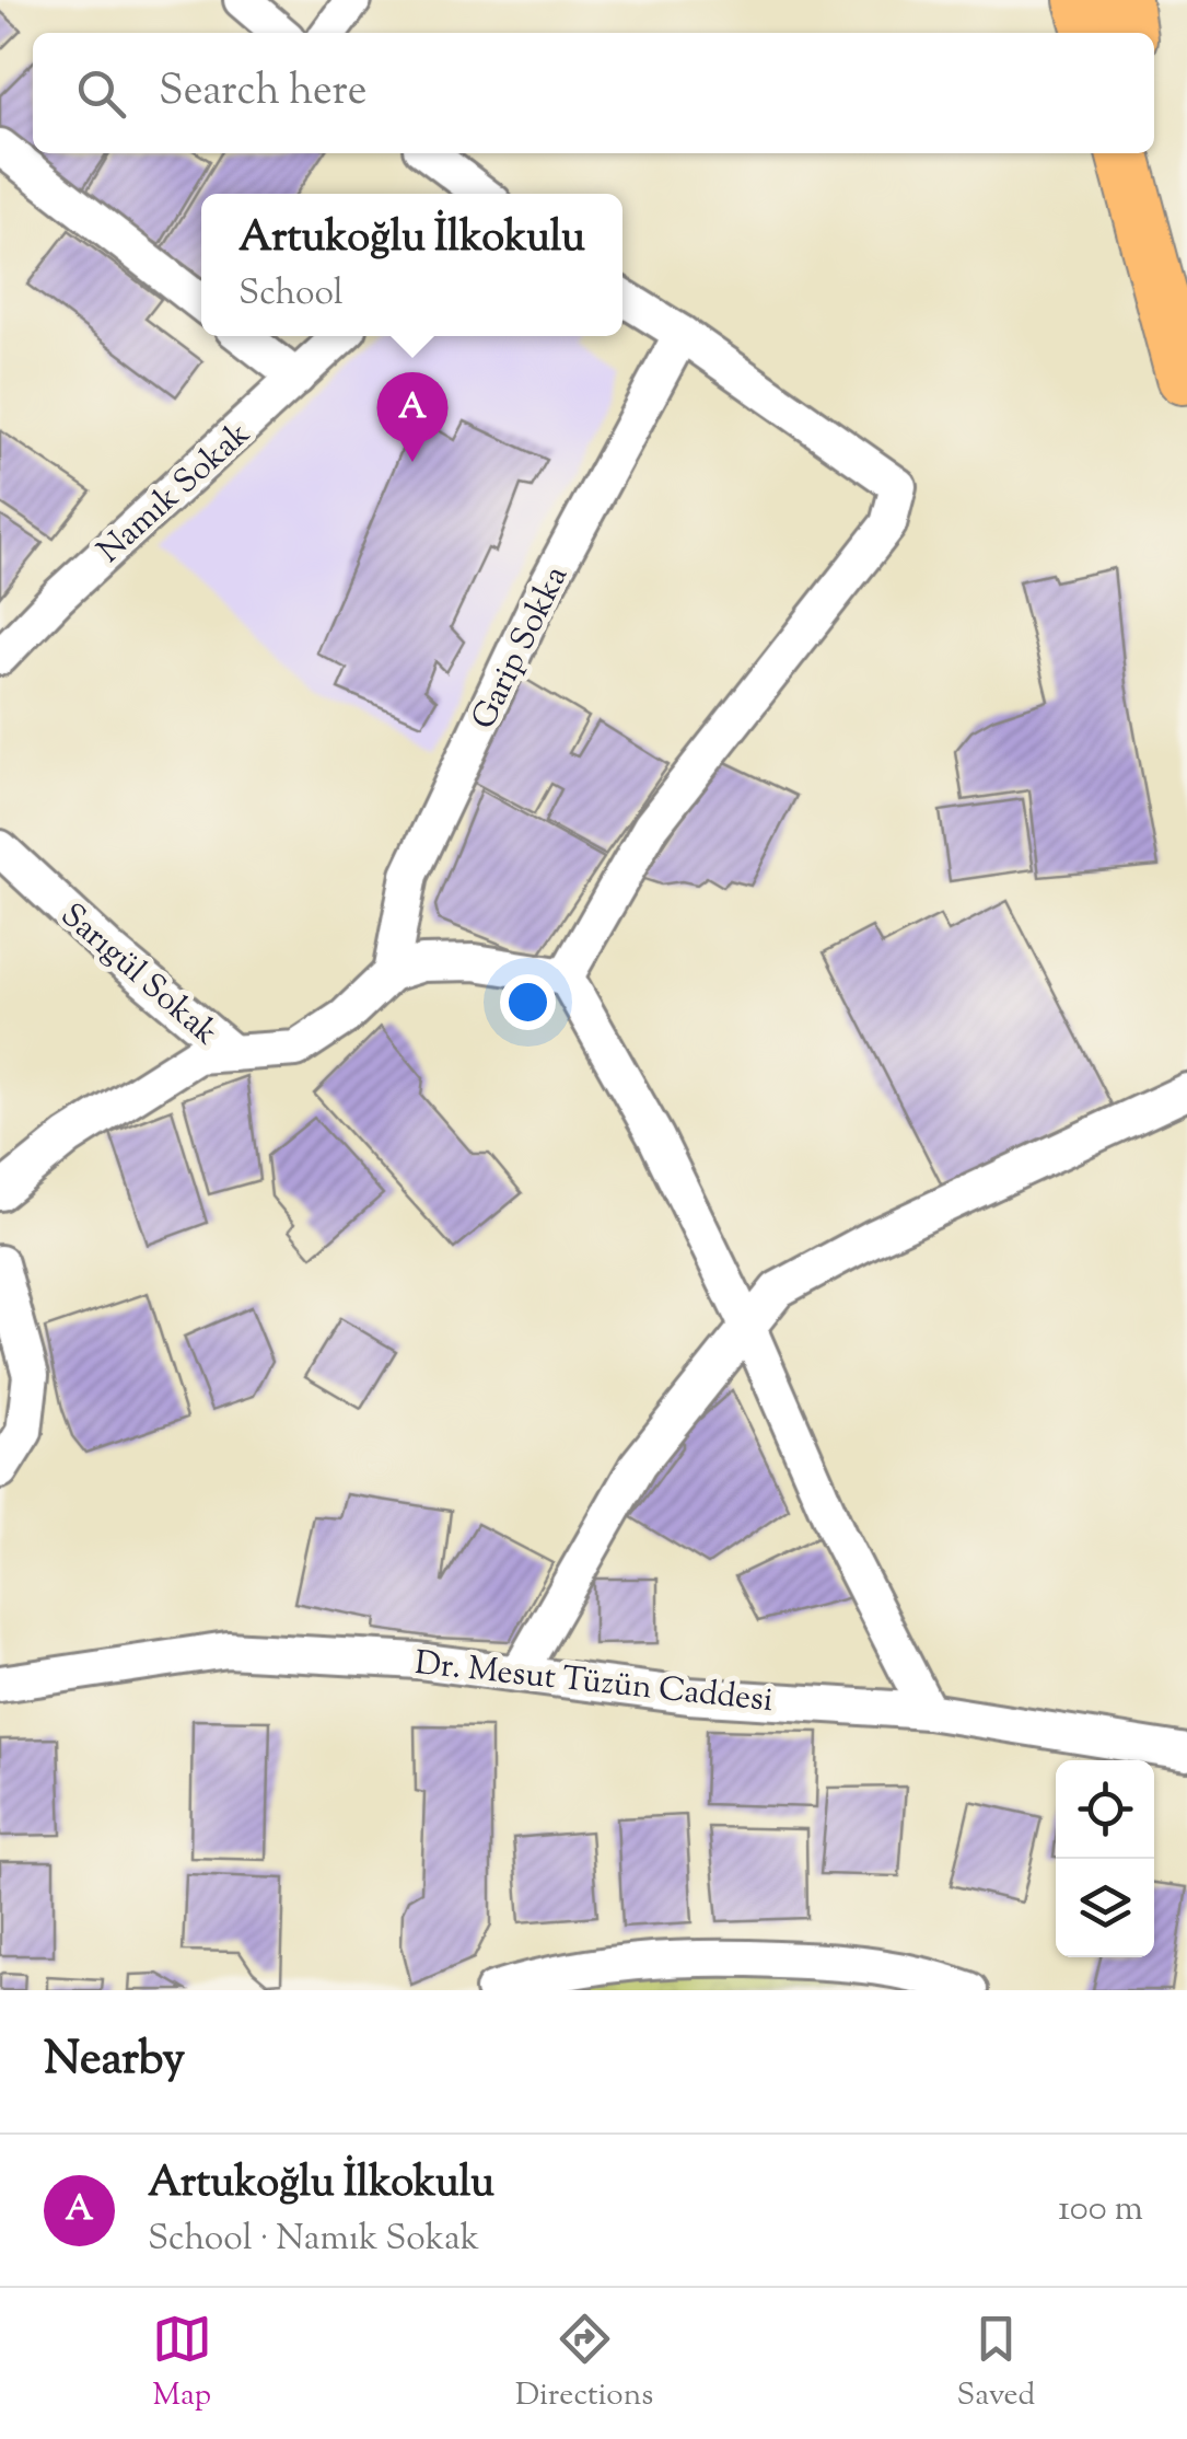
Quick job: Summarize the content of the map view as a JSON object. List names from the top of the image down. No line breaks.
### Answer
{"streets":{"street":["Namık Sokak","Garip Sokka","Sarıgül Sokak","Dr. Mesut Tüzün Caddesi"]},"page":{"search":"Search here","popup":["Artukoğlu İlkokulu","School"],"pins":"A","heading":"Nearby","list":[{"mark":"A","name":"Artukoğlu İlkokulu","note":"School · Namık Sokak","value":"100 m"}],"nav":["Map","Directions","Saved"]}}
